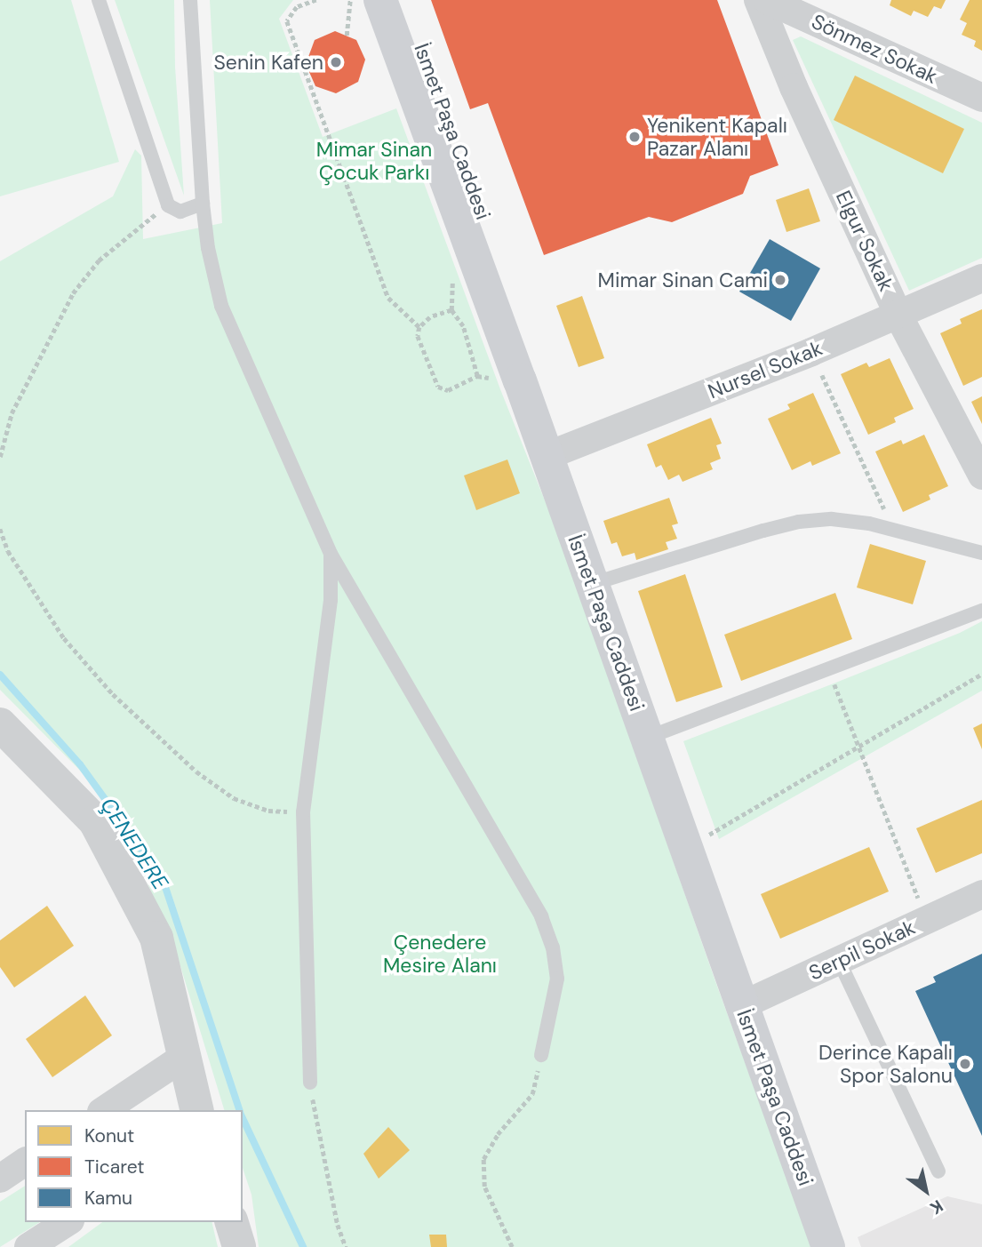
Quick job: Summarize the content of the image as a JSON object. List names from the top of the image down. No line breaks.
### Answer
{"streets":{"main road":["İsmet Paşa Caddesi"],"street":["Sönmez Sokak","Elgur Sokak","Nursel Sokak","Serpil Sokak"]},"crossings":[["İsmet Paşa Caddesi","Nursel Sokak"],["İsmet Paşa Caddesi","Serpil Sokak"],["Elgur Sokak","Nursel Sokak"]],"water":["ÇENEDERE"],"parks":["Mimar Sinan Çocuk Parkı","Çenedere Mesire Alanı"],"places":["Senin Kafen","Yenikent Kapalı Pazar Alanı","Mimar Sinan Cami","Derince Kapalı Spor Salonu"],"legend":["Konut","Ticaret","Kamu"],"north":"bottom right"}
